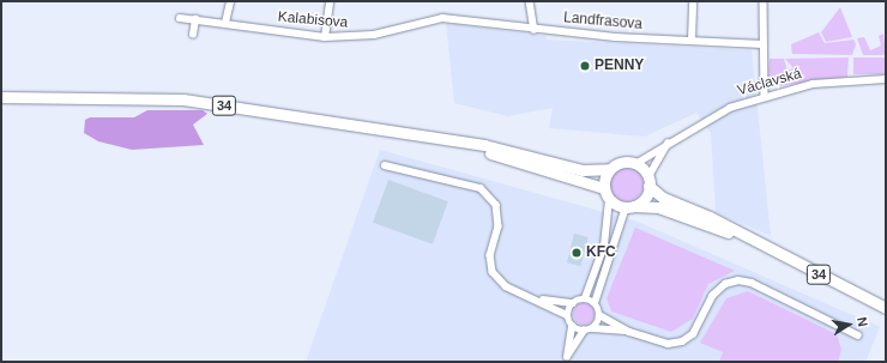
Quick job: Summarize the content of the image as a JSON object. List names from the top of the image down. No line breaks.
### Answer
{"streets":{"main road":["34"],"street":["Kalabisova","Landfrasova","Václavská"]},"crossings":[["Kalabisova","Landfrasova"],["Václavská","34"]],"places":["PENNY","KFC"],"north":"right"}
